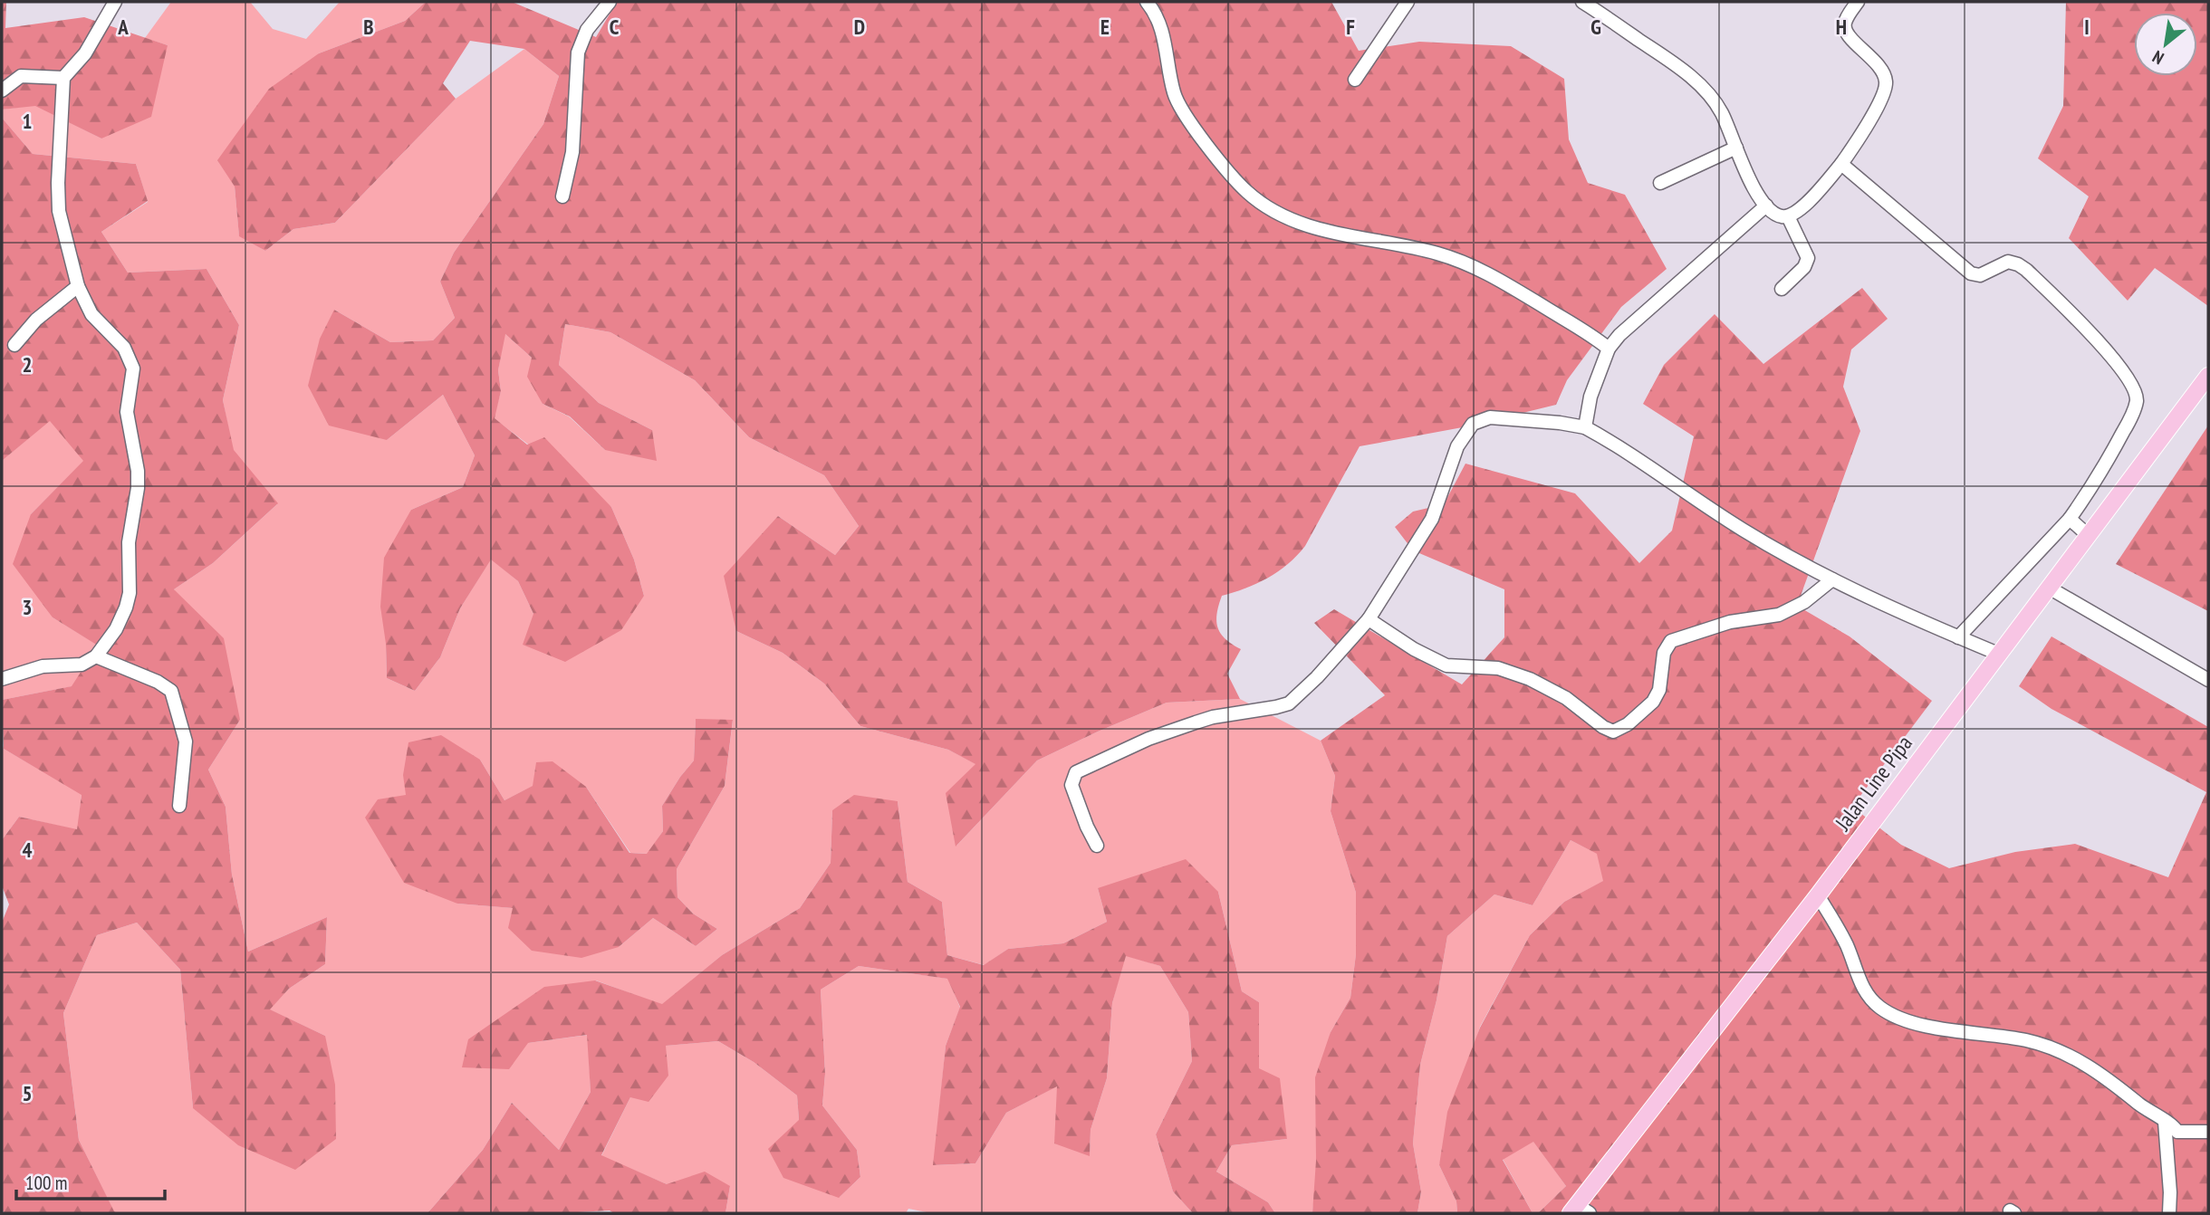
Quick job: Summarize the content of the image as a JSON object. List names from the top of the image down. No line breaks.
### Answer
{"streets":{"main road":["Jalan Line Pipa"]},"scale_bar":"100 m","north":"bottom left","grid":{"columns":["A","B","C","D","E","F","G","H","I"],"rows":["1","2","3","4","5"]}}
